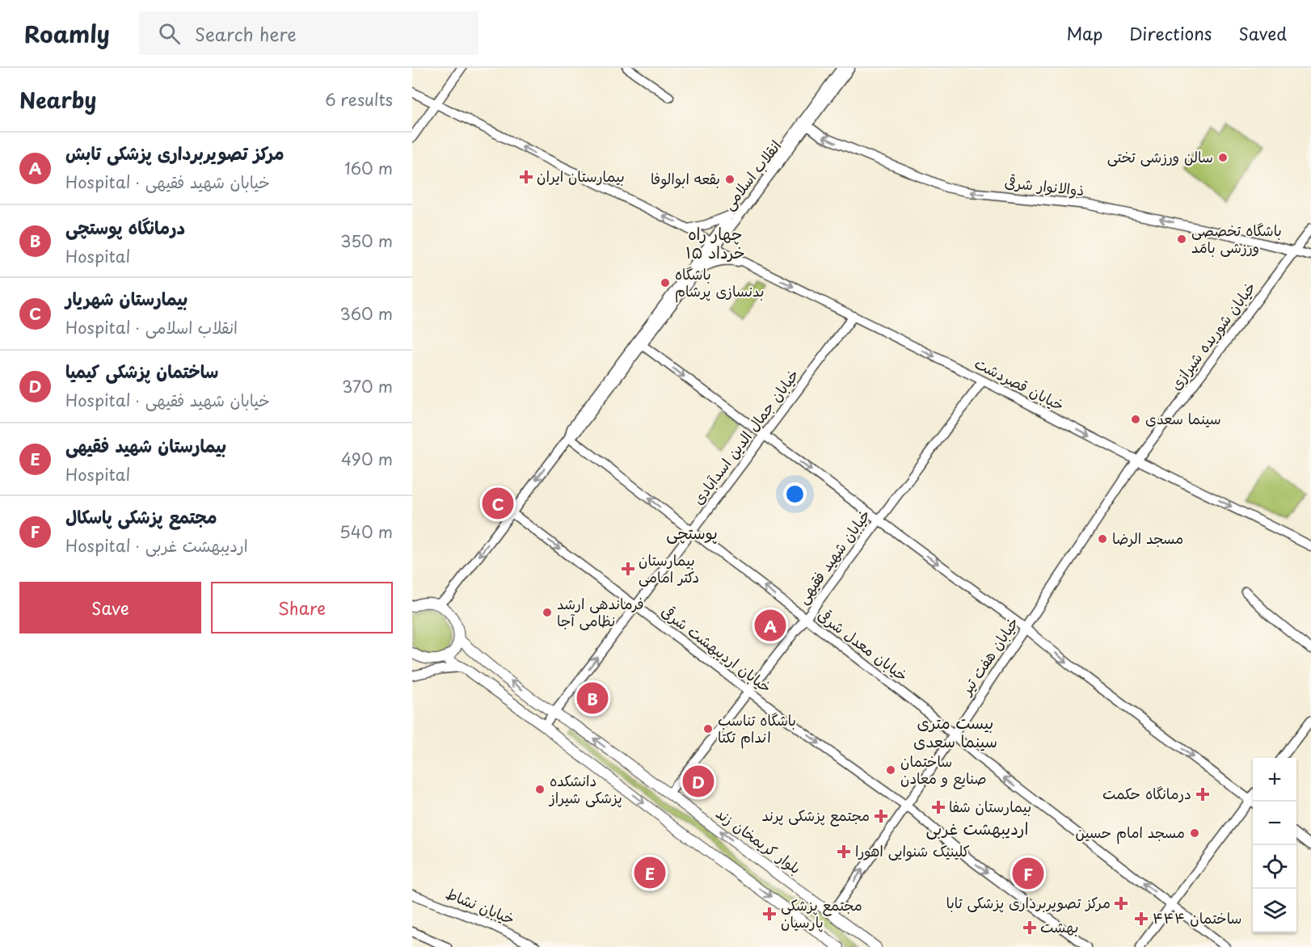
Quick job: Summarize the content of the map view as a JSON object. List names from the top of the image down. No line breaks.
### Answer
{"streets":{"main road":["بلوار کریمخان زند"],"street":["انقلاب اسلامی","ذوالانوار شرقی","خیابان شوریده شیرازی","خیابان قصردشت","خیابان جمال الدین اسدآبادی","خیابان شهید فقیهی","خیابان معدل شرقی","خیابان اردیبهشت شرقی","خیابان هفت تیر","خیابان نشاط"]},"crossings":[["انقلاب اسلامی","ذوالانوار شرقی"],["انقلاب اسلامی","خیابان قصردشت"],["انقلاب اسلامی","خیابان معدل شرقی"],["انقلاب اسلامی","خیابان اردیبهشت شرقی"],["ذوالانوار شرقی","خیابان شوریده شیرازی"],["خیابان شوریده شیرازی","خیابان قصردشت"],["خیابان شوریده شیرازی","خیابان هفت تیر"],["خیابان قصردشت","خیابان جمال الدین اسدآبادی"],["خیابان قصردشت","خیابان شهید فقیهی"],["خیابان قصردشت","خیابان هفت تیر"],["خیابان جمال الدین اسدآبادی","خیابان معدل شرقی"],["خیابان جمال الدین اسدآبادی","خیابان اردیبهشت شرقی"],["خیابان جمال الدین اسدآبادی","بلوار کریمخان زند"],["خیابان شهید فقیهی","خیابان معدل شرقی"],["خیابان شهید فقیهی","خیابان اردیبهشت شرقی"],["خیابان شهید فقیهی","بلوار کریمخان زند"],["خیابان معدل شرقی","خیابان هفت تیر"],["خیابان اردیبهشت شرقی","خیابان هفت تیر"],["خیابان هفت تیر","بلوار کریمخان زند"]],"one_way":["ذوالانوار شرقی","خیابان معدل شرقی","خیابان اردیبهشت شرقی"],"districts":["چهار راه ۱۵ خرداد","پوستچی","بیست متری سینما سعدی","اردیبهشت غربی"],"places":{"other":["سالن ورزشی تختی","بقعه ابوالوفا","باشگاه تخصصی ورزشی بامَد","باشگاه بدنسازی پرشام","سینما سعدی","مسجد الرضا","فرماندهی ارشد نظامی آجا","باشگاه تناسب اندام تکتا","ساختمان صنایع و معادن","دانشکده پزشکی شیراز","مسجد امام حسین"],"health":["بیمارستان ایران","بیمارستان دکتر امامی","درمانگاه حکمت","بیمارستان شفا","مجتمع پزشکی پرند","کلینیک شنوایی اهورا","مرکز تصویربرداری پزشکی تابا","مجتمع پزشکی پارسیان","ساختمان ۴۴۴","بهشت"]},"page":{"header":"Roamly","search":"Search here","nav":["Map","Directions","Saved"],"heading":["Nearby","6 results"],"list":[{"mark":"A","name":"مرکز تصویربرداری پزشکی تابش","note":"Hospital · خیابان شهید فقیهی","value":"160 m"},{"mark":"B","name":"درمانگاه پوستچی","note":"Hospital","value":"350 m"},{"mark":"C","name":"بیمارستان شهریار","note":"Hospital · انقلاب اسلامی","value":"360 m"},{"mark":"D","name":"ساختمان پزشکی کیمیا","note":"Hospital · خیابان شهید فقیهی","value":"370 m"},{"mark":"E","name":"بیمارستان شهید فقیهی","note":"Hospital","value":"490 m"},{"mark":"F","name":"مجتمع پزشکی پاسکال","note":"Hospital · اردیبهشت غربی","value":"540 m"}],"pins":["C","A","B","D","E","F"],"buttons":["Save","Share"],"map_buttons":["+","−"]}}
